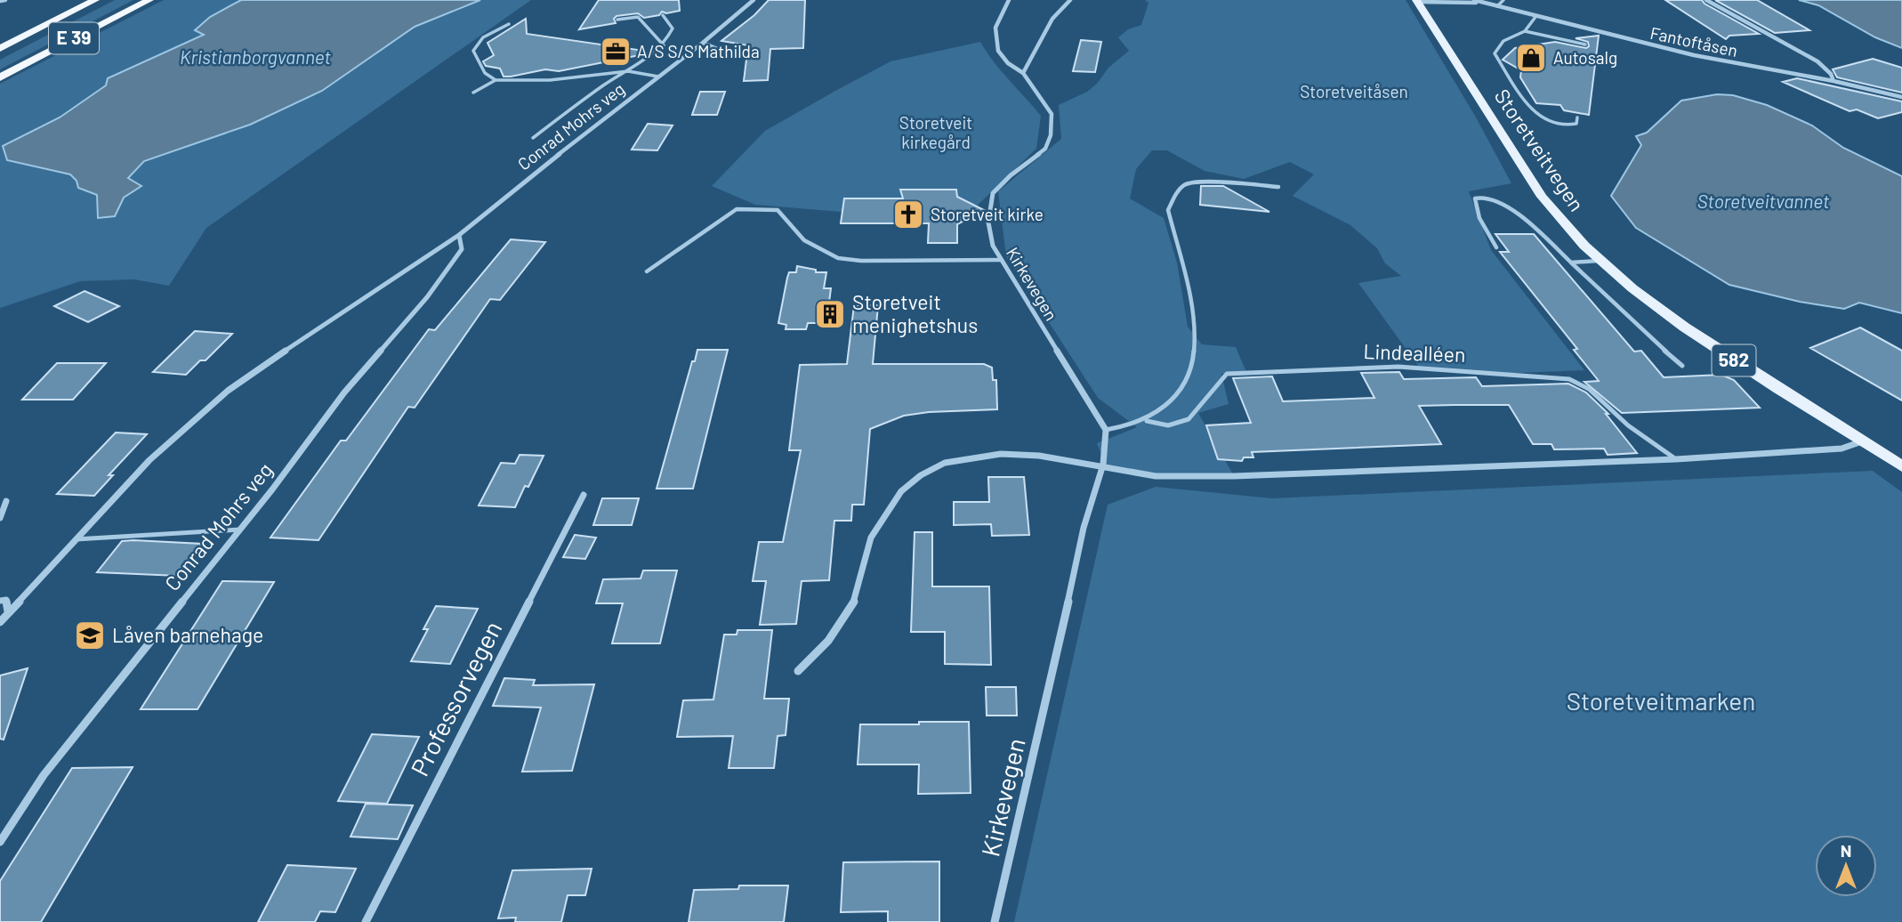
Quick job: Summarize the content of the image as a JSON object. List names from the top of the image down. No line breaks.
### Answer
{"streets":{"highway":["E 39"],"main road":["Storetveitvegen","582"],"street":["Fantoftåsen","Conrad Mohrs veg","Kirkevegen","Professorvegen"],"lane":["Lindealléen"]},"water":["Kristianborgvannet","Storetveitvannet"],"parks":["Storetveitåsen","Storetveit kirkegård","Storetveitmarken"],"places":{"office":["A/S S/S Mathilda"],"shop":["Autosalg"],"church":["Storetveit kirke"],"building":["Storetveit menighetshus"],"school or university":["Låven barnehage"]},"north":"top"}
